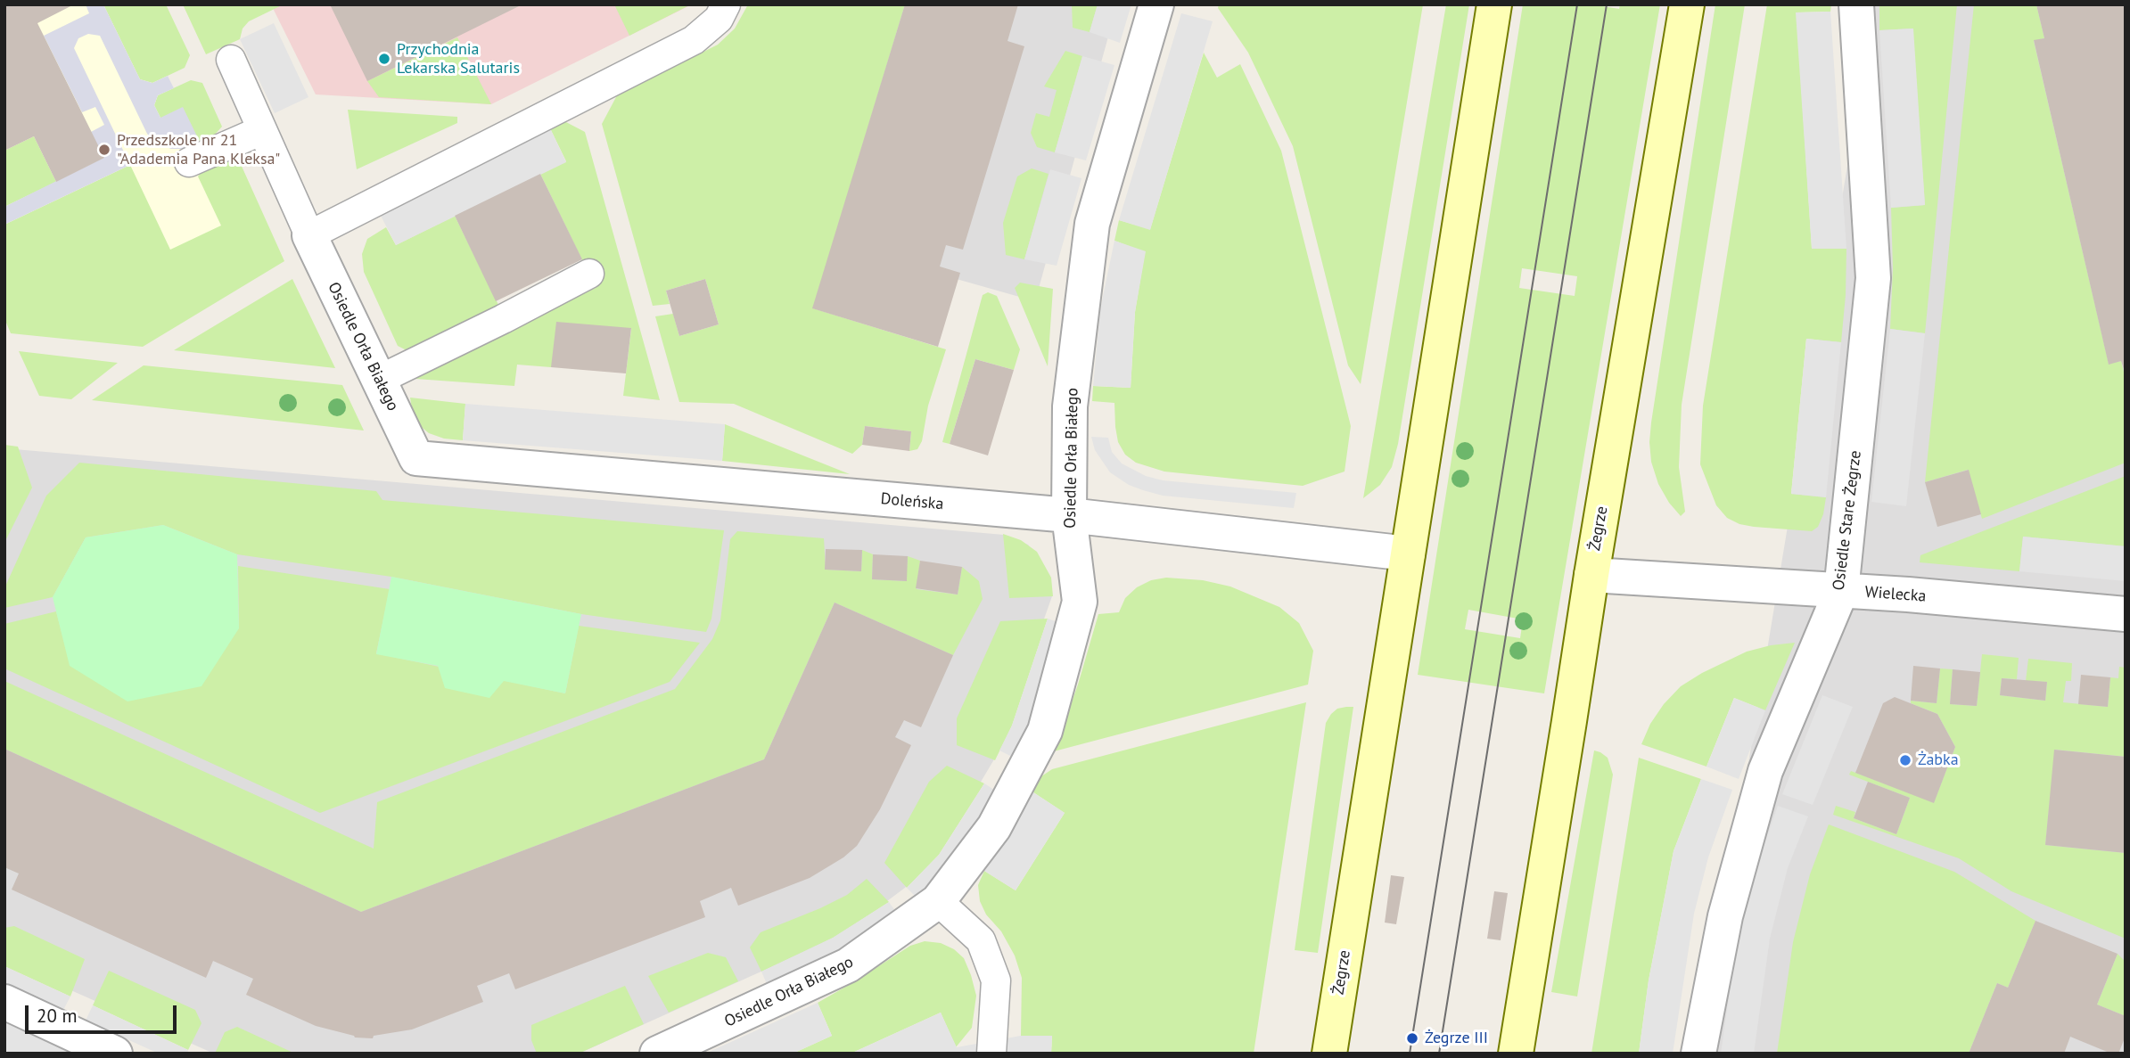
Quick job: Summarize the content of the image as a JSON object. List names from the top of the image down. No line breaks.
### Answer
{"streets":{"street":["Osiedle Orła Białego","Doleńska","Osiedle Stare Żegrze","Żegrze","Wielecka"]},"crossings":[["Osiedle Orła Białego","Doleńska"],["Doleńska","Żegrze"],["Osiedle Stare Żegrze","Wielecka"],["Żegrze","Wielecka"]],"places":["Przychodnia Lekarska Salutaris","Przedszkole nr 21 \"Adademia Pana Kleksa\"","Żabka","Żegrze III"],"scale_bar":"20 m"}
